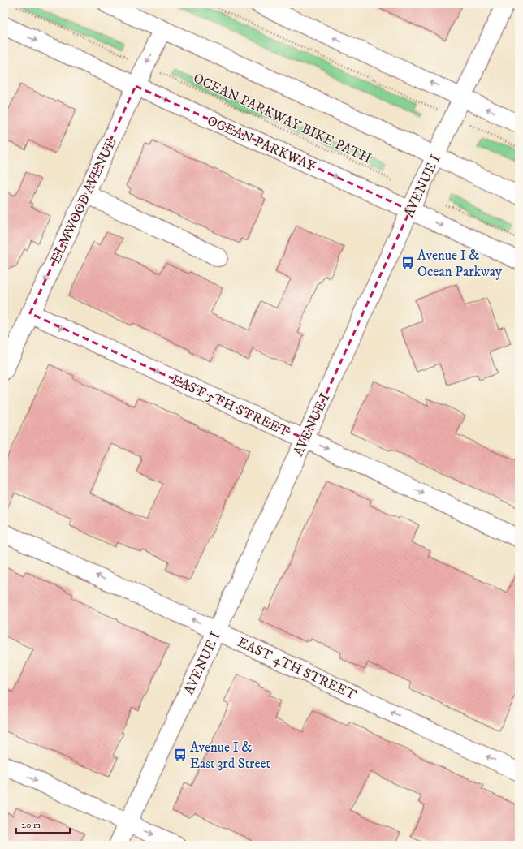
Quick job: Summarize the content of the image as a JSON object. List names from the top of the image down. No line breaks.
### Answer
{"streets":{"street":["OCEAN PARKWAY","AVENUE I","ELMWOOD AVENUE","EAST 5TH STREET","EAST 4TH STREET"],"path":["OCEAN PARKWAY BIKE PATH"]},"crossings":[["OCEAN PARKWAY","AVENUE I"],["OCEAN PARKWAY","ELMWOOD AVENUE"],["AVENUE I","EAST 5TH STREET"],["AVENUE I","EAST 4TH STREET"],["ELMWOOD AVENUE","EAST 5TH STREET"]],"one_way":["ELMWOOD AVENUE","EAST 5TH STREET","EAST 4TH STREET"],"places":{"bus stop":["Avenue I & Ocean Parkway","Avenue I & East 3rd Street"]},"scale_bar":"20 m"}
